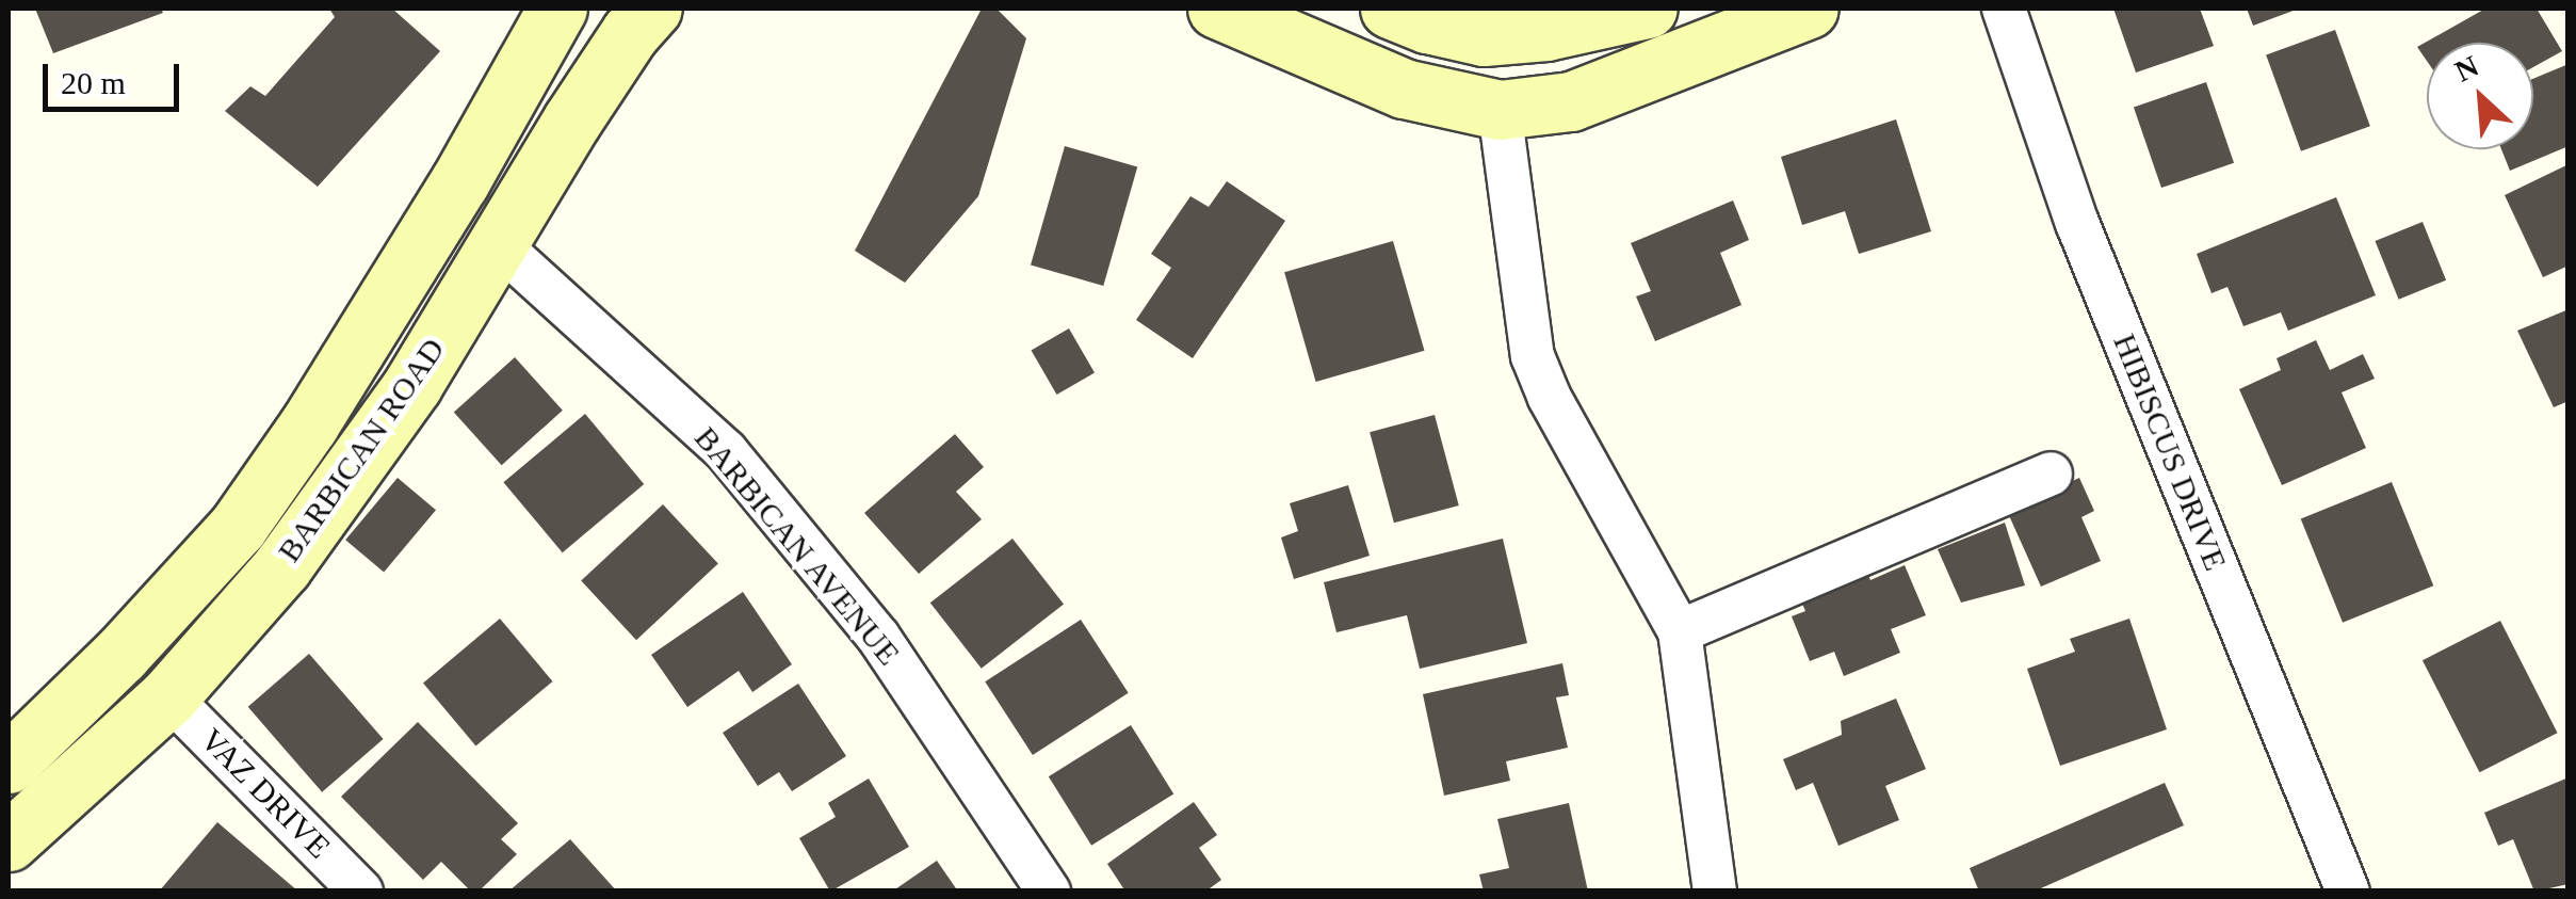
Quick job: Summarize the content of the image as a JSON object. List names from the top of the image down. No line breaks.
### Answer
{"streets":{"main road":["BARBICAN ROAD"],"street":["HIBISCUS DRIVE","BARBICAN AVENUE","VAZ DRIVE"]},"crossings":[["BARBICAN ROAD","BARBICAN AVENUE"],["BARBICAN ROAD","VAZ DRIVE"]],"scale_bar":"20 m","north":"top left"}
